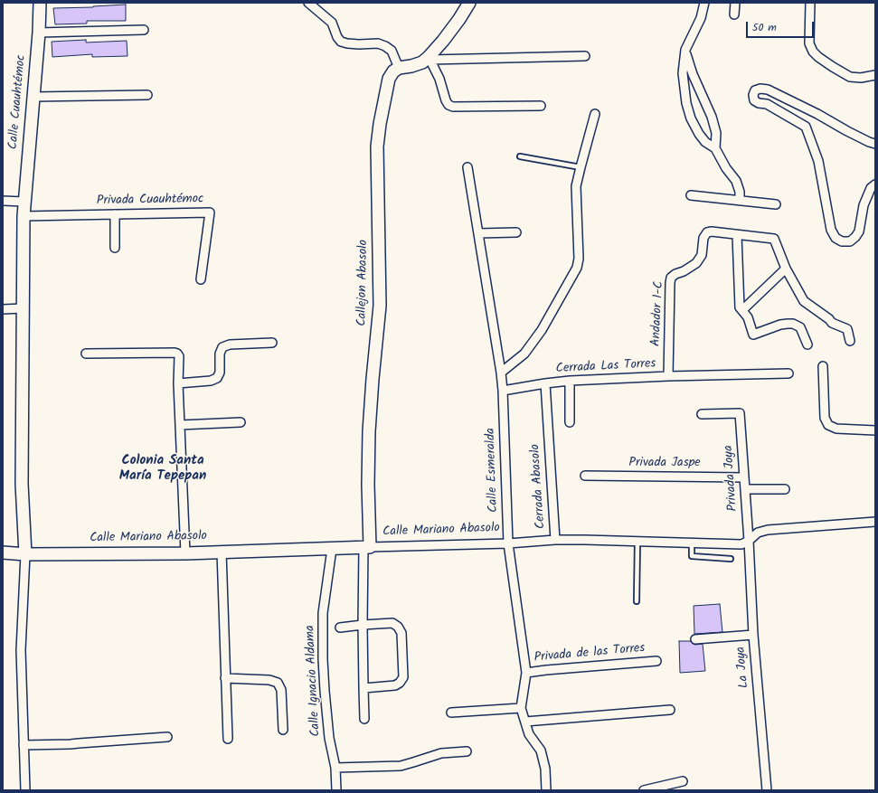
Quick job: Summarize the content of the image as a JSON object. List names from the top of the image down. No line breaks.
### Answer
{"streets":{"street":["Calle Cuauhtémoc","Privada Cuauhtémoc","Callejon Abasolo","Andador 1-C","Cerrada Las Torres","Privada Jaspe","Calle Esmeralda","Privada Joya","Cerrada Abasolo","Calle Mariano Abasolo","Privada de las Torres","La Joya","Calle Ignacio Aldama"]},"crossings":[["Calle Cuauhtémoc","Privada Cuauhtémoc"],["Calle Cuauhtémoc","Calle Mariano Abasolo"],["Callejon Abasolo","Calle Mariano Abasolo"],["Andador 1-C","Cerrada Las Torres"],["Cerrada Las Torres","Calle Esmeralda"],["Cerrada Las Torres","Cerrada Abasolo"],["Privada Jaspe","Privada Joya"],["Calle Esmeralda","Calle Mariano Abasolo"],["Calle Esmeralda","Privada de las Torres"],["Privada Joya","Calle Mariano Abasolo"],["Privada Joya","La Joya"],["Cerrada Abasolo","Calle Mariano Abasolo"],["Calle Mariano Abasolo","La Joya"],["Calle Mariano Abasolo","Calle Ignacio Aldama"]],"districts":["Colonia Santa María Tepepan"],"scale_bar":"50 m"}
